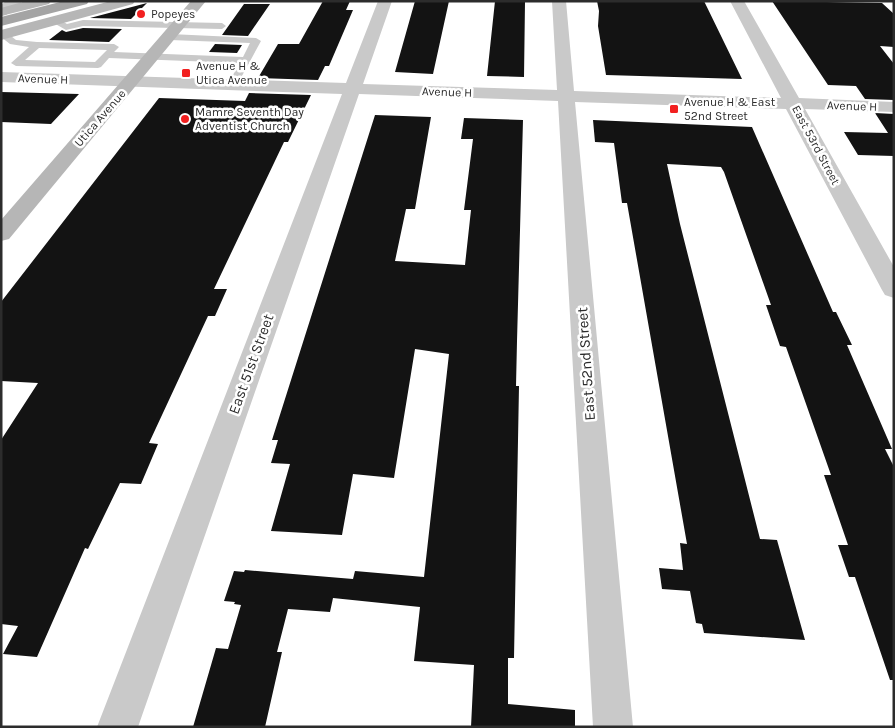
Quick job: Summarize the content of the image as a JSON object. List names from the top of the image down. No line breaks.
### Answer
{"streets":{"main road":["Utica Avenue"],"street":["Avenue H","East 53rd Street","East 51st Street","East 52nd Street"]},"crossings":[["Avenue H","Utica Avenue"],["Avenue H","East 53rd Street"],["Avenue H","East 51st Street"],["Avenue H","East 52nd Street"]],"places":{"other":["Popeyes","Mamre Seventh Day Adventist Church"],"transit":["Avenue H & Utica Avenue","Avenue H & East 52nd Street"]}}
